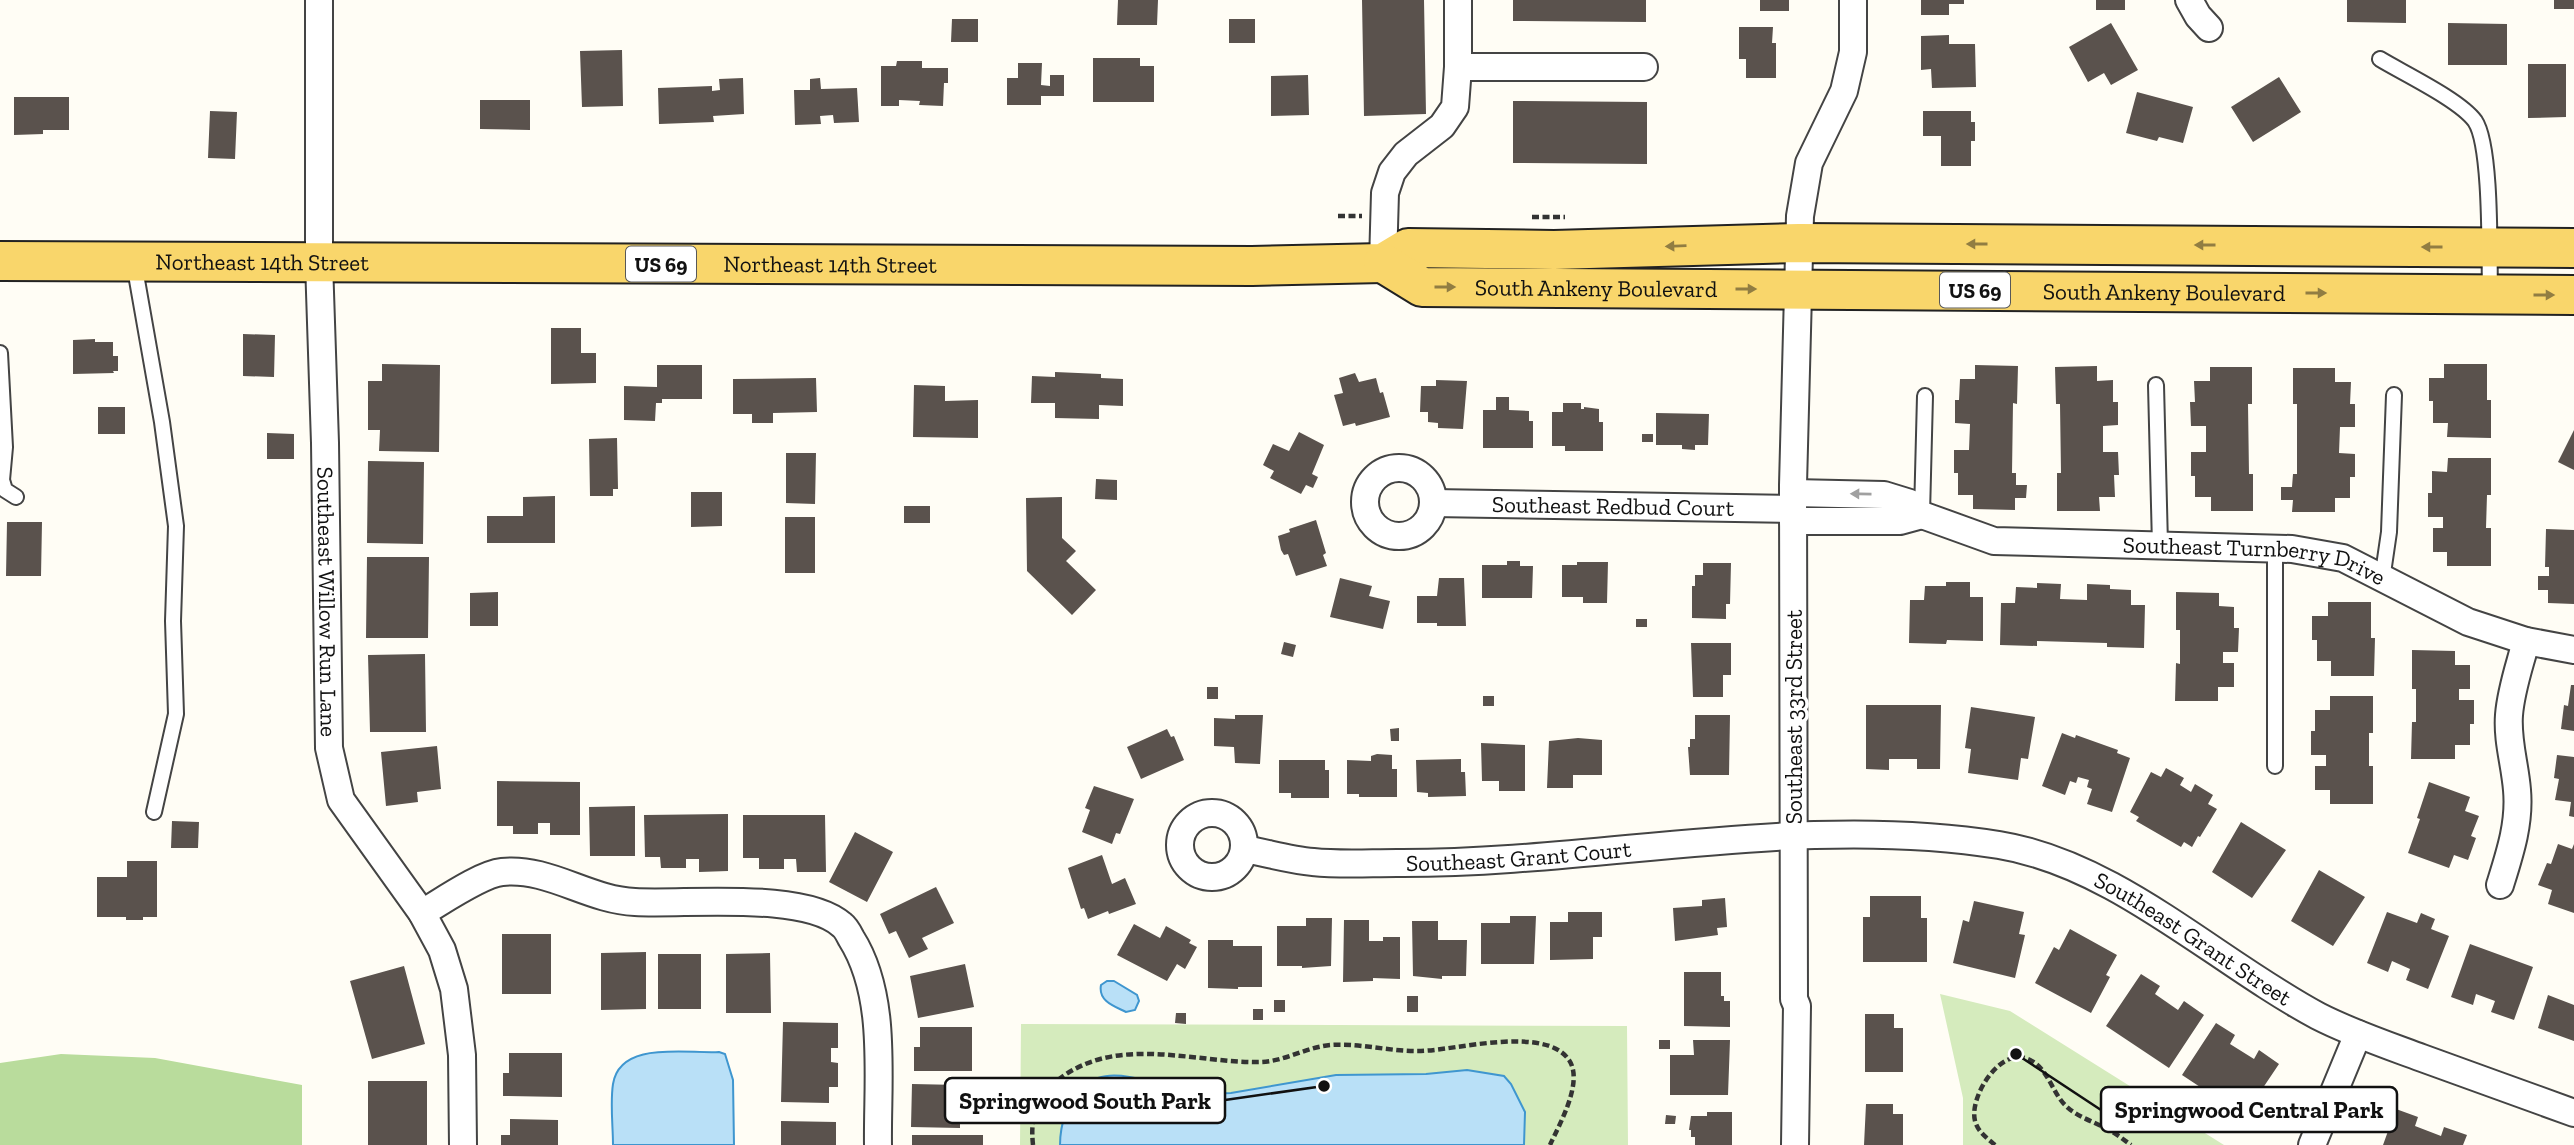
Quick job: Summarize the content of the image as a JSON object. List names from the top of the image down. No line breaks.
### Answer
{"streets":{"main road":["Northeast 14th Street","US 69","South Ankeny Boulevard"],"street":["Southeast Redbud Court","Southeast Turnberry Drive","Southeast Willow Run Lane","Southeast 33rd Street","Southeast Grant Court","Southeast Grant Street"]},"crossings":[["Northeast 14th Street","South Ankeny Boulevard"],["Northeast 14th Street","Southeast Willow Run Lane"],["South Ankeny Boulevard","Southeast 33rd Street"],["Southeast Redbud Court","Southeast Turnberry Drive"],["Southeast Redbud Court","Southeast 33rd Street"],["Southeast Turnberry Drive","Southeast 33rd Street"],["Southeast 33rd Street","Southeast Grant Court"],["Southeast 33rd Street","Southeast Grant Street"],["Southeast Grant Court","Southeast Grant Street"]],"places":["Springwood Central Park","Springwood South Park"]}
